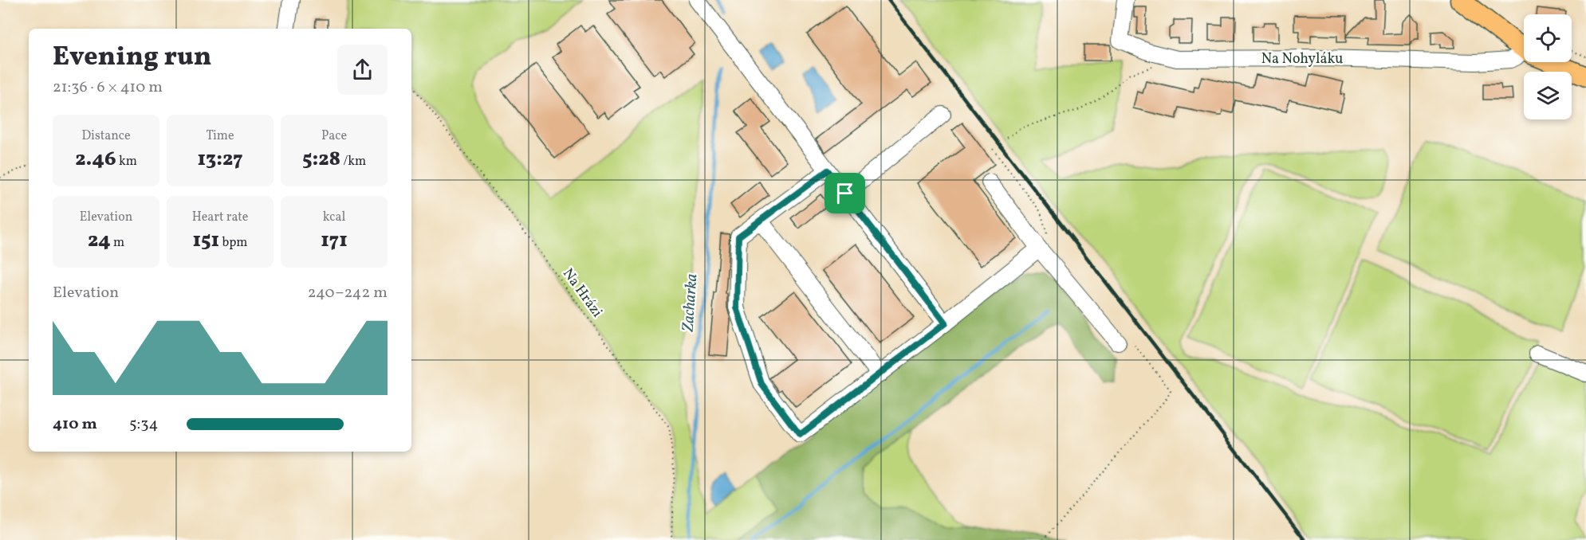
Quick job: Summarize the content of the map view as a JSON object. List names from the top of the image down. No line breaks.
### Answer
{"streets":{"street":["Na Nohyláku"],"path":["Na Hrázi"]},"water":["Zacharka"],"page":{"heading":["Evening run","21:36 · 6 × 410 m"],"stats":[["Distance","2.46 km"],["Time","13:27"],["Pace","5:28 /km"],["Elevation","24 m"],["Heart rate","151 bpm"],["kcal","171"]],"chart":["Elevation","240–242 m"],"list":[{"name":"410 m","note":"5:34"}]}}
